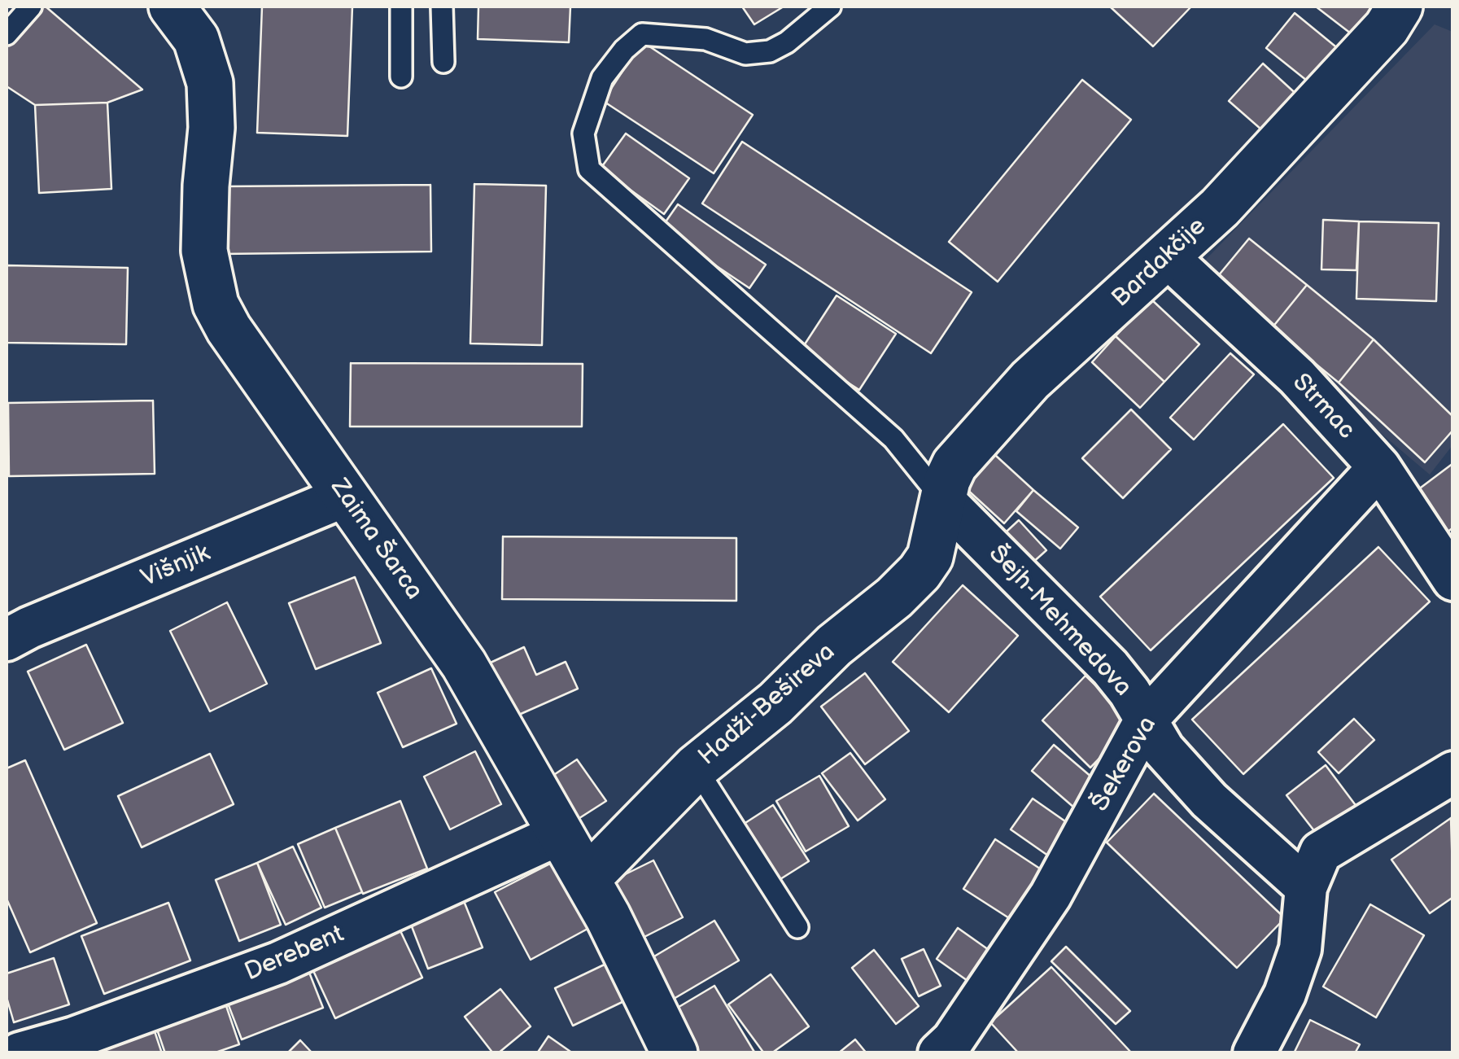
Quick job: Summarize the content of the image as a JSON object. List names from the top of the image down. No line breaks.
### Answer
{"streets":{"street":["Bardakčije","Strmac","Zaima Šarca","Višnjik","Šejh-Mehmedova","Hadži-Bešireva","Šekerova","Derebent"]},"crossings":[["Bardakčije","Strmac"],["Bardakčije","Šejh-Mehmedova"],["Bardakčije","Hadži-Bešireva"],["Strmac","Šekerova"],["Zaima Šarca","Višnjik"],["Zaima Šarca","Hadži-Bešireva"],["Zaima Šarca","Derebent"],["Šejh-Mehmedova","Hadži-Bešireva"],["Šejh-Mehmedova","Šekerova"]]}
